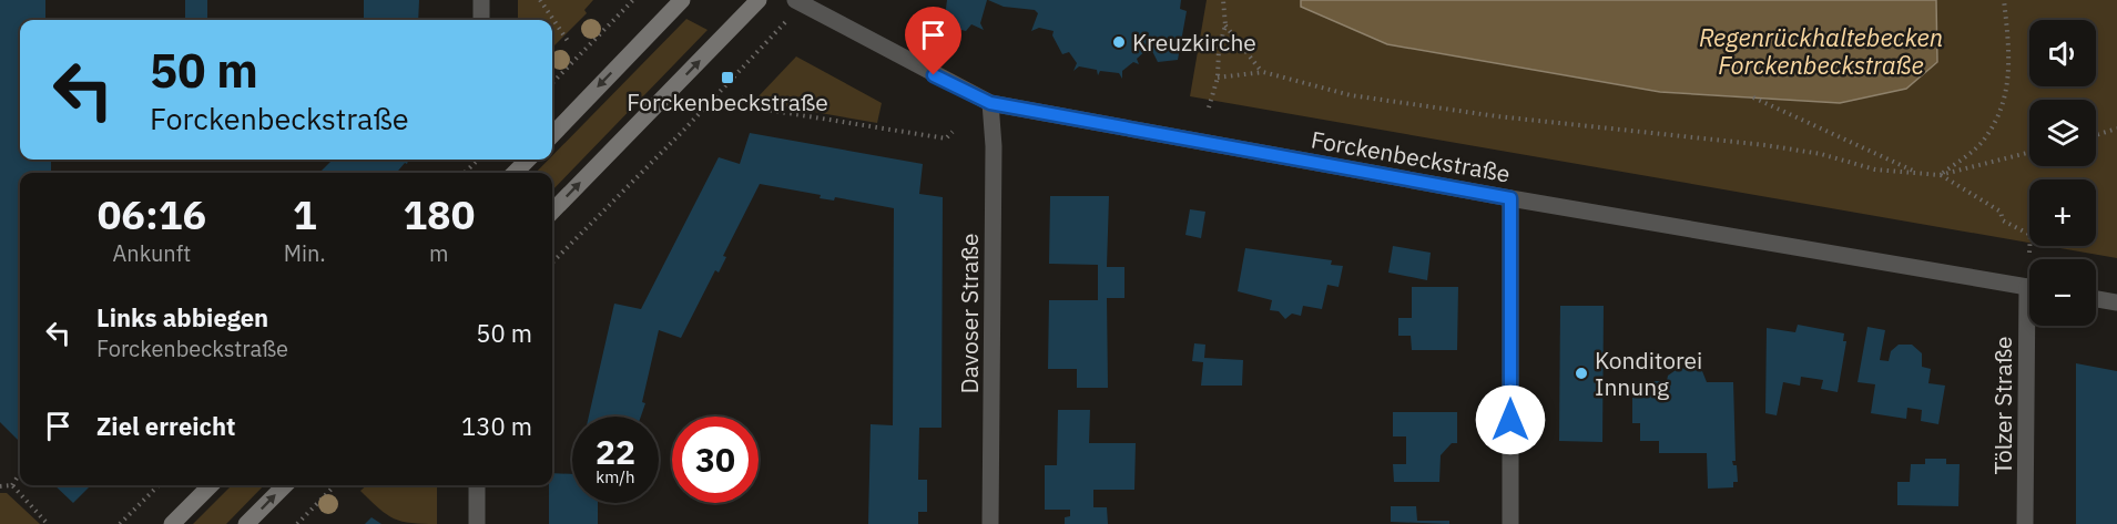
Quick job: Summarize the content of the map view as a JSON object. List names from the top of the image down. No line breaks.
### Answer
{"streets":{"street":["Forckenbeckstraße","Davoser Straße","Tölzer Straße"]},"crossings":[["Forckenbeckstraße","Davoser Straße"]],"water":["Regenrückhaltebecken Forckenbeckstraße"],"places":{"other":["Kreuzkirche","Konditorei Innung"],"transit":["Forckenbeckstraße"]},"page":{"map_buttons":["+","−"],"turn":["50 m","Forckenbeckstraße"],"eta":["06:16","Ankunft","1","Min.","180","m"],"list":[{"name":"Links abbiegen","note":"Forckenbeckstraße","value":"50 m"},{"name":"Ziel erreicht","value":"130 m"}],"speed":"22 km/h","limit":"30"}}
